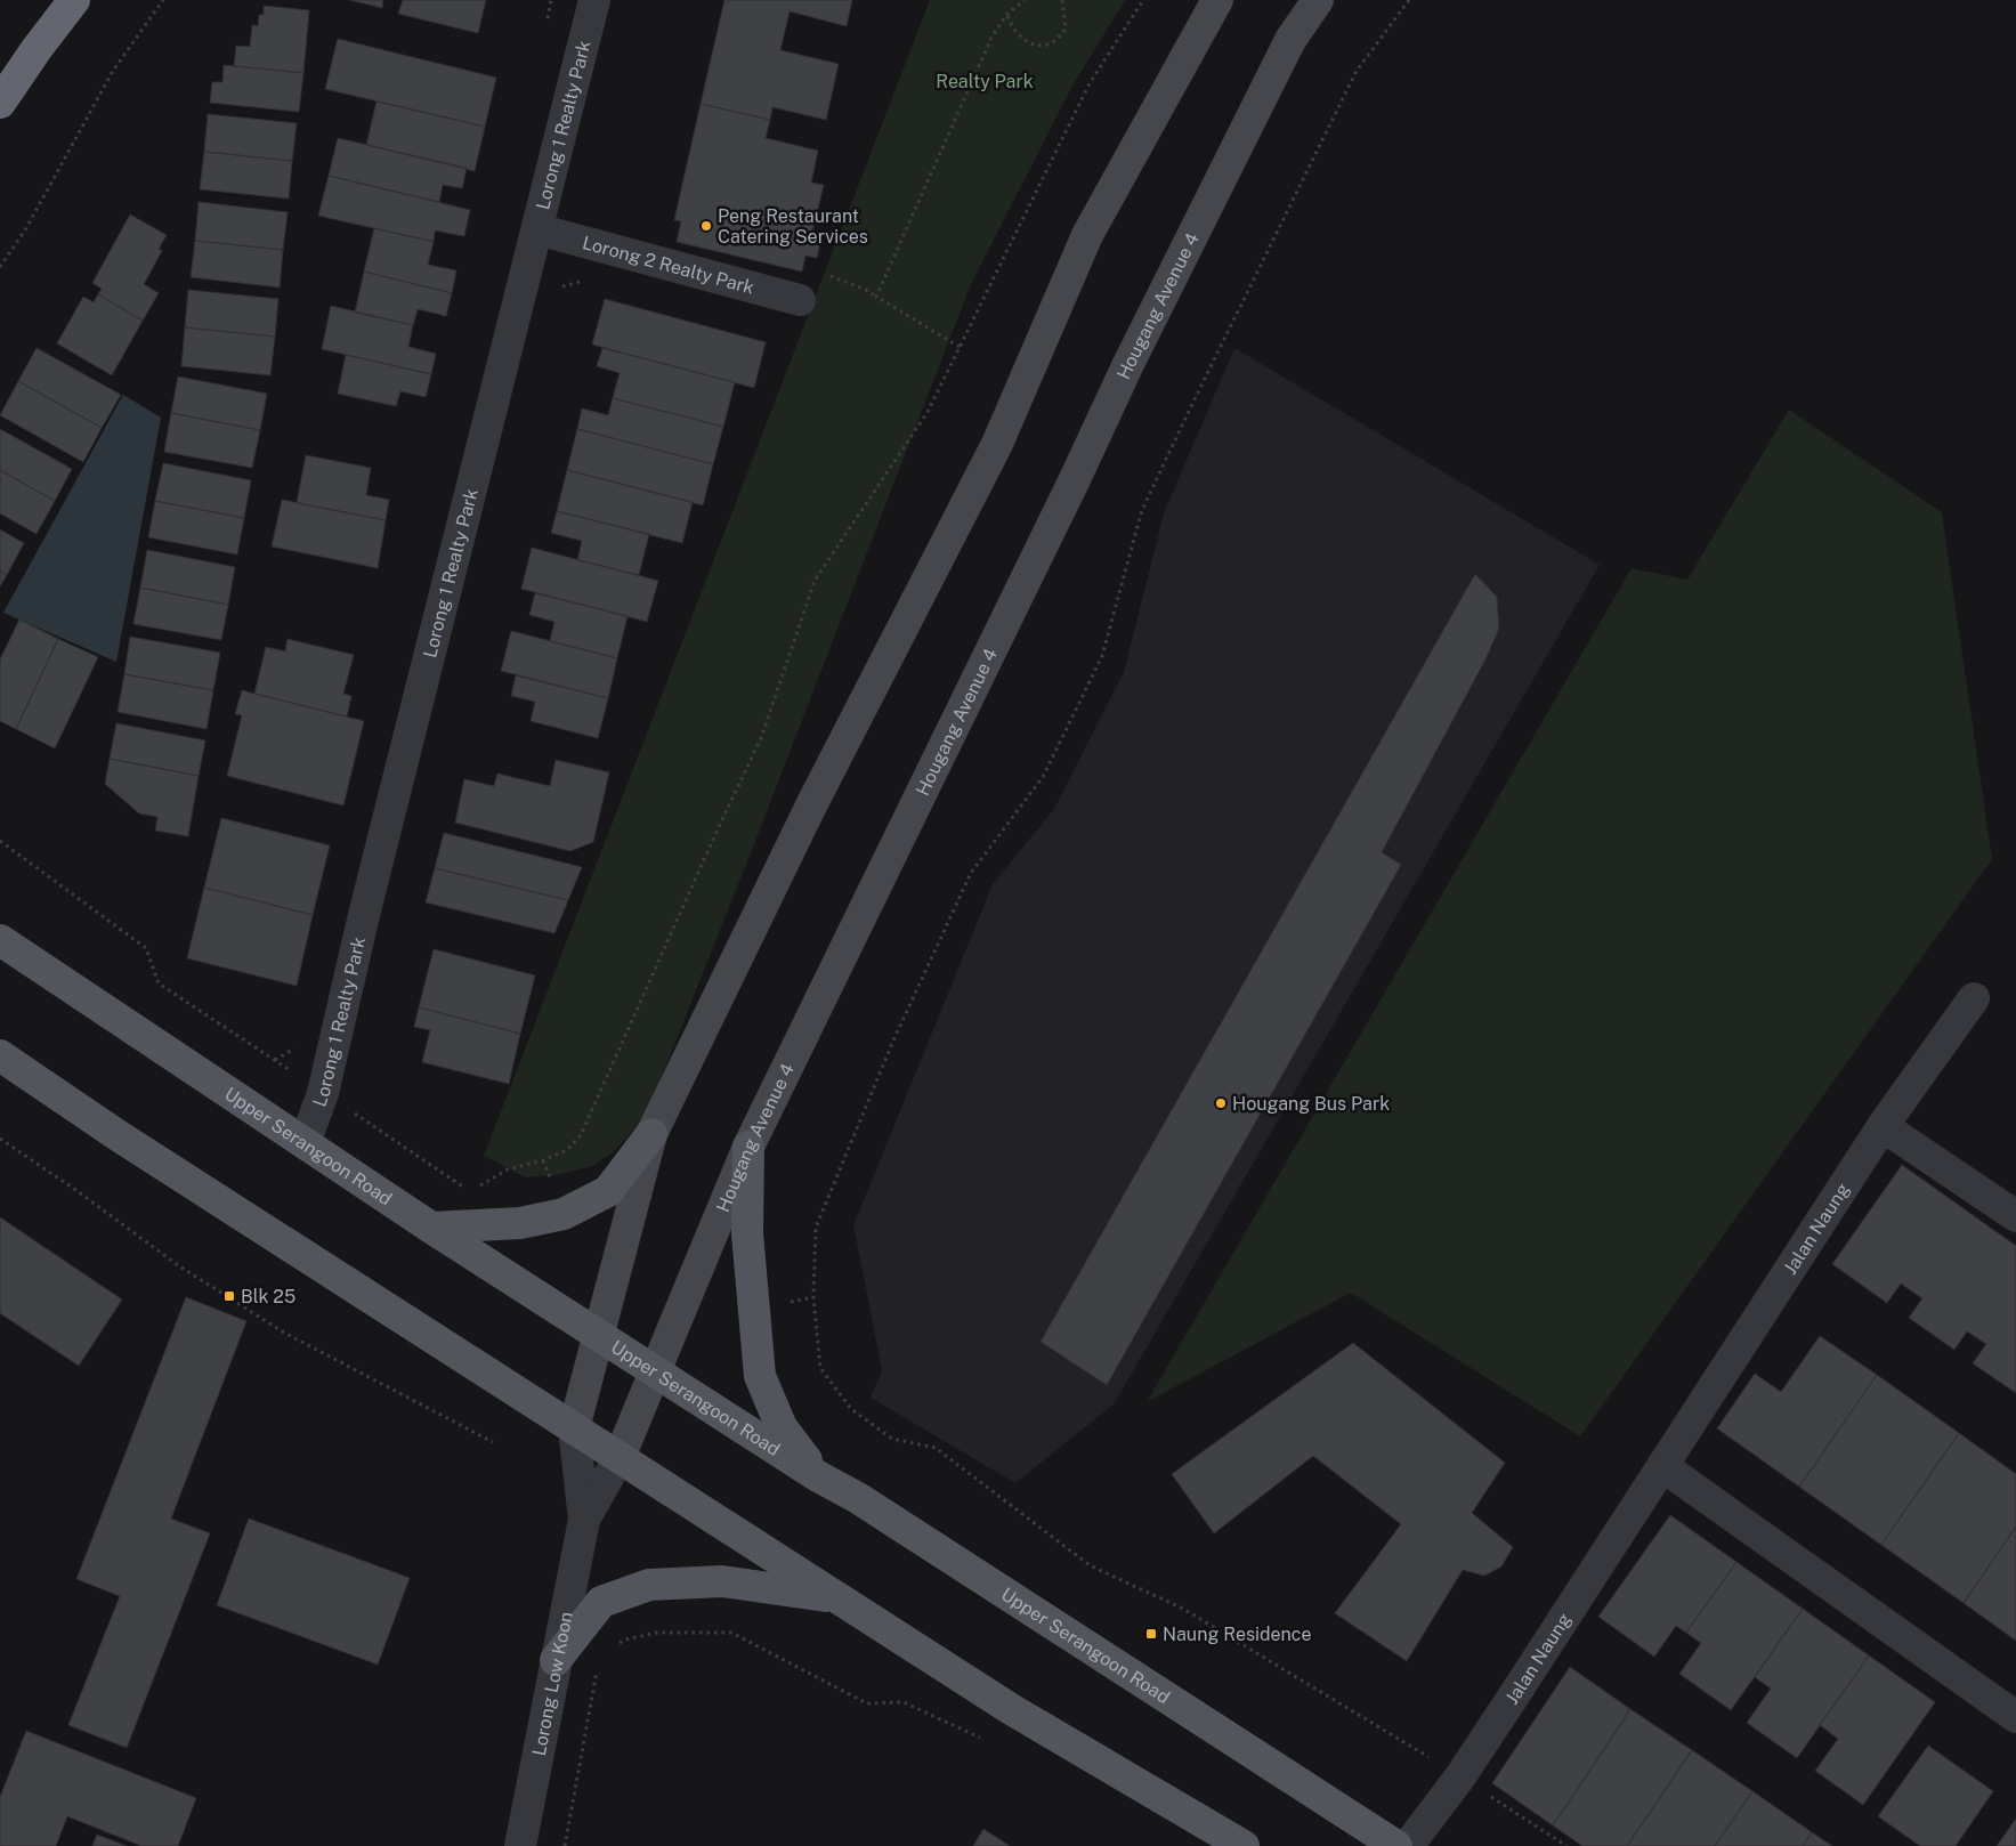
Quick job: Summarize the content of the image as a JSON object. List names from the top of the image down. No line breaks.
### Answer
{"streets":{"main road":["Upper Serangoon Road"],"street":["Lorong 1 Realty Park","Lorong 2 Realty Park","Hougang Avenue 4","Jalan Naung","Lorong Low Koon"]},"crossings":[["Lorong 1 Realty Park","Lorong 2 Realty Park"],["Lorong 1 Realty Park","Upper Serangoon Road"],["Hougang Avenue 4","Upper Serangoon Road"],["Hougang Avenue 4","Lorong Low Koon"]],"parks":["Realty Park"],"places":{"other":["Peng Restaurant Catering Services","Hougang Bus Park"],"transit":["Blk 25","Naung Residence"]}}
